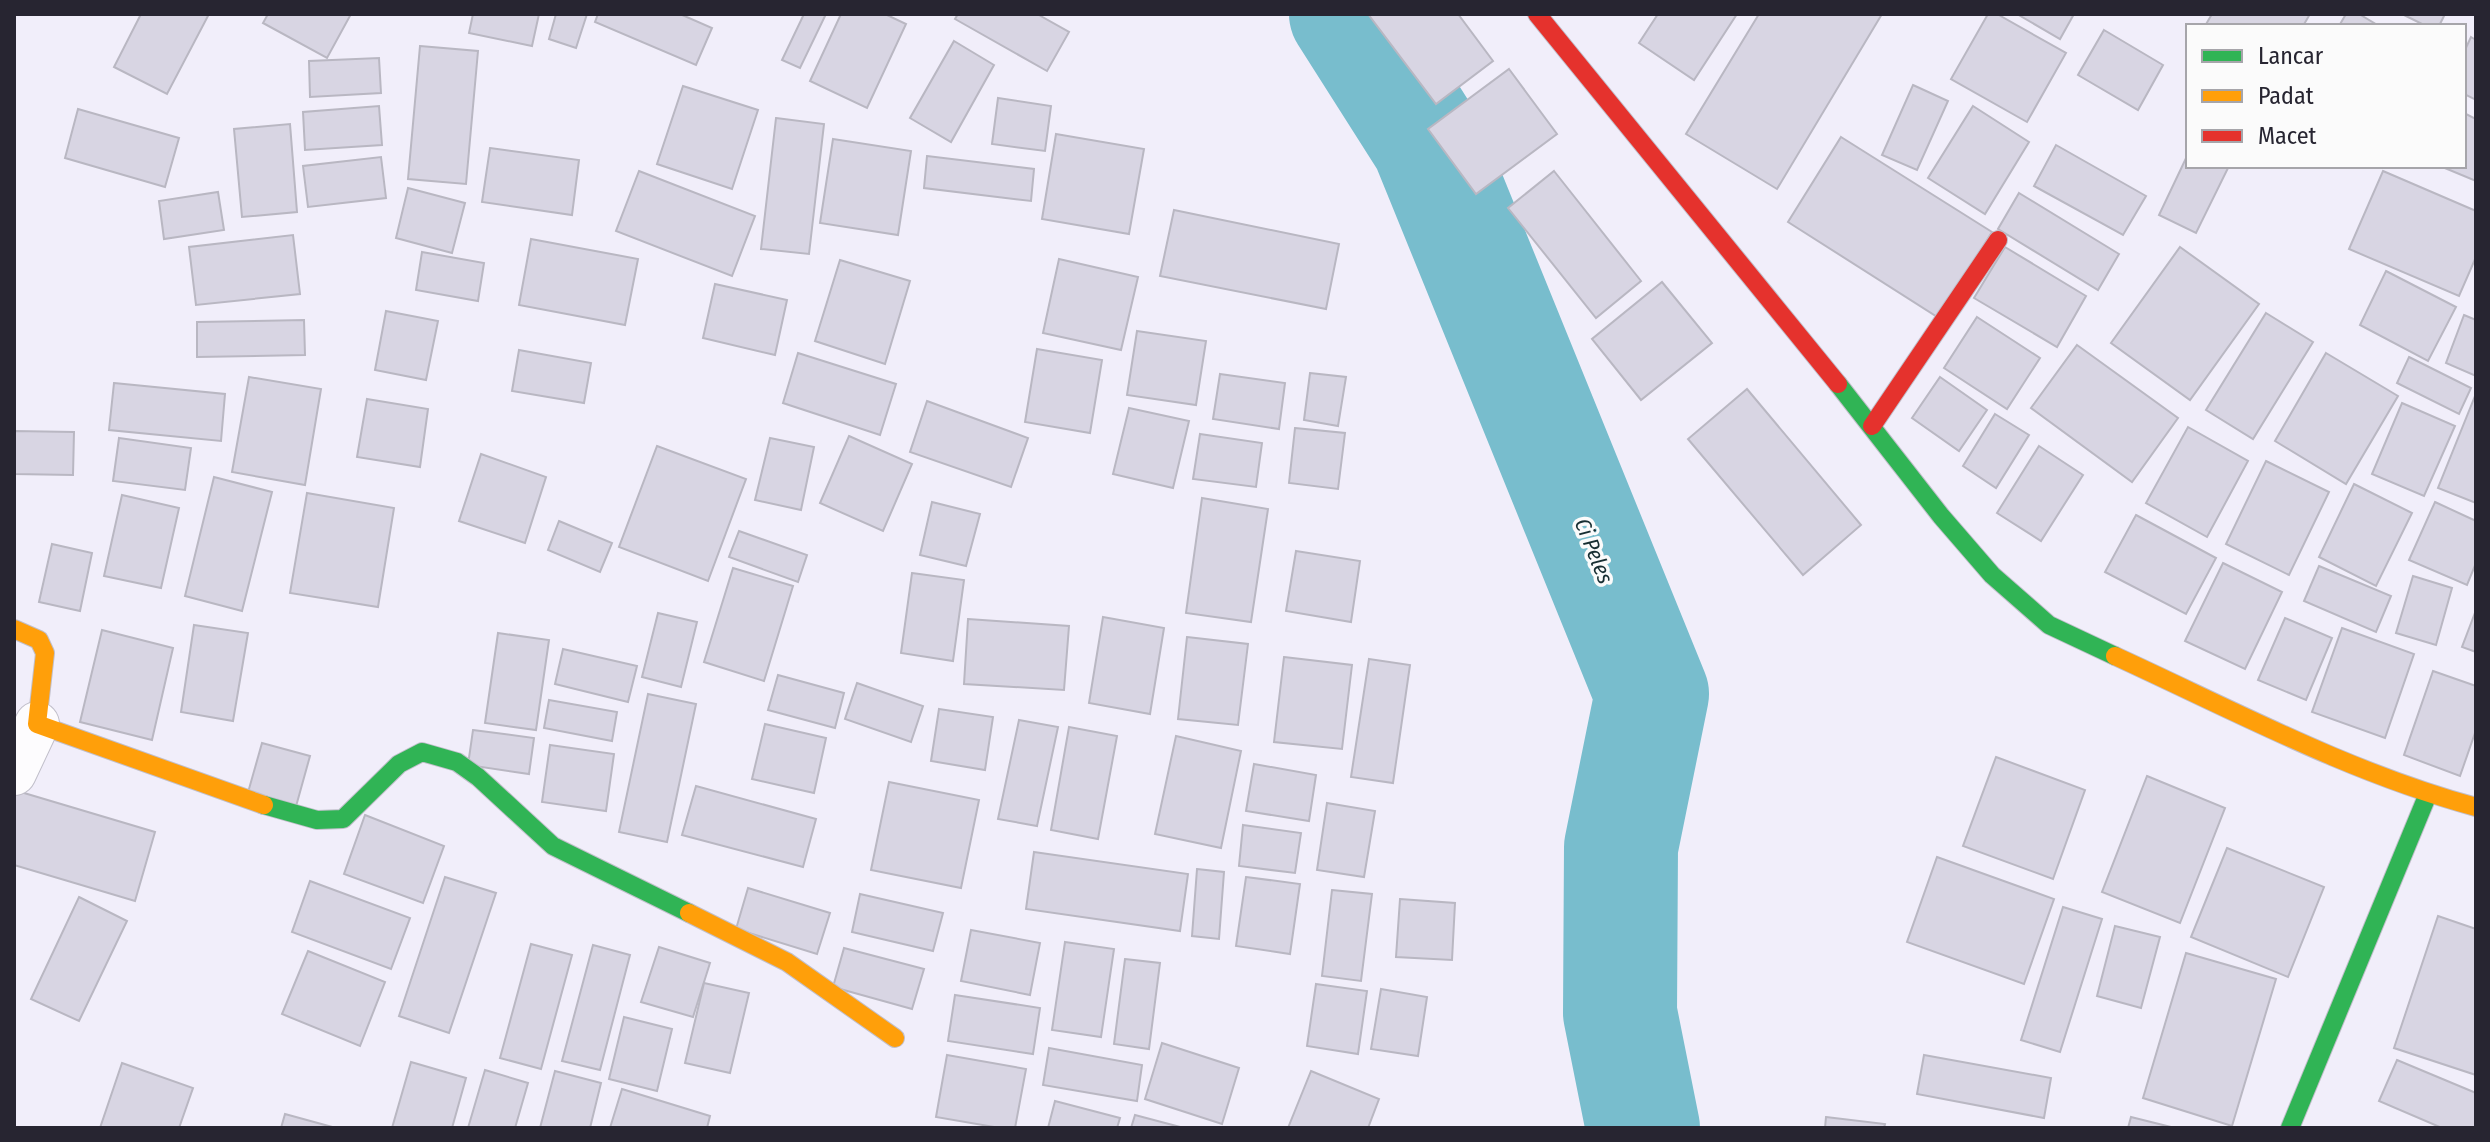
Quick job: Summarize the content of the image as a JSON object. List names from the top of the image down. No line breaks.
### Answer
{"water":["Ci Peles"],"legend":["Lancar","Padat","Macet"]}
